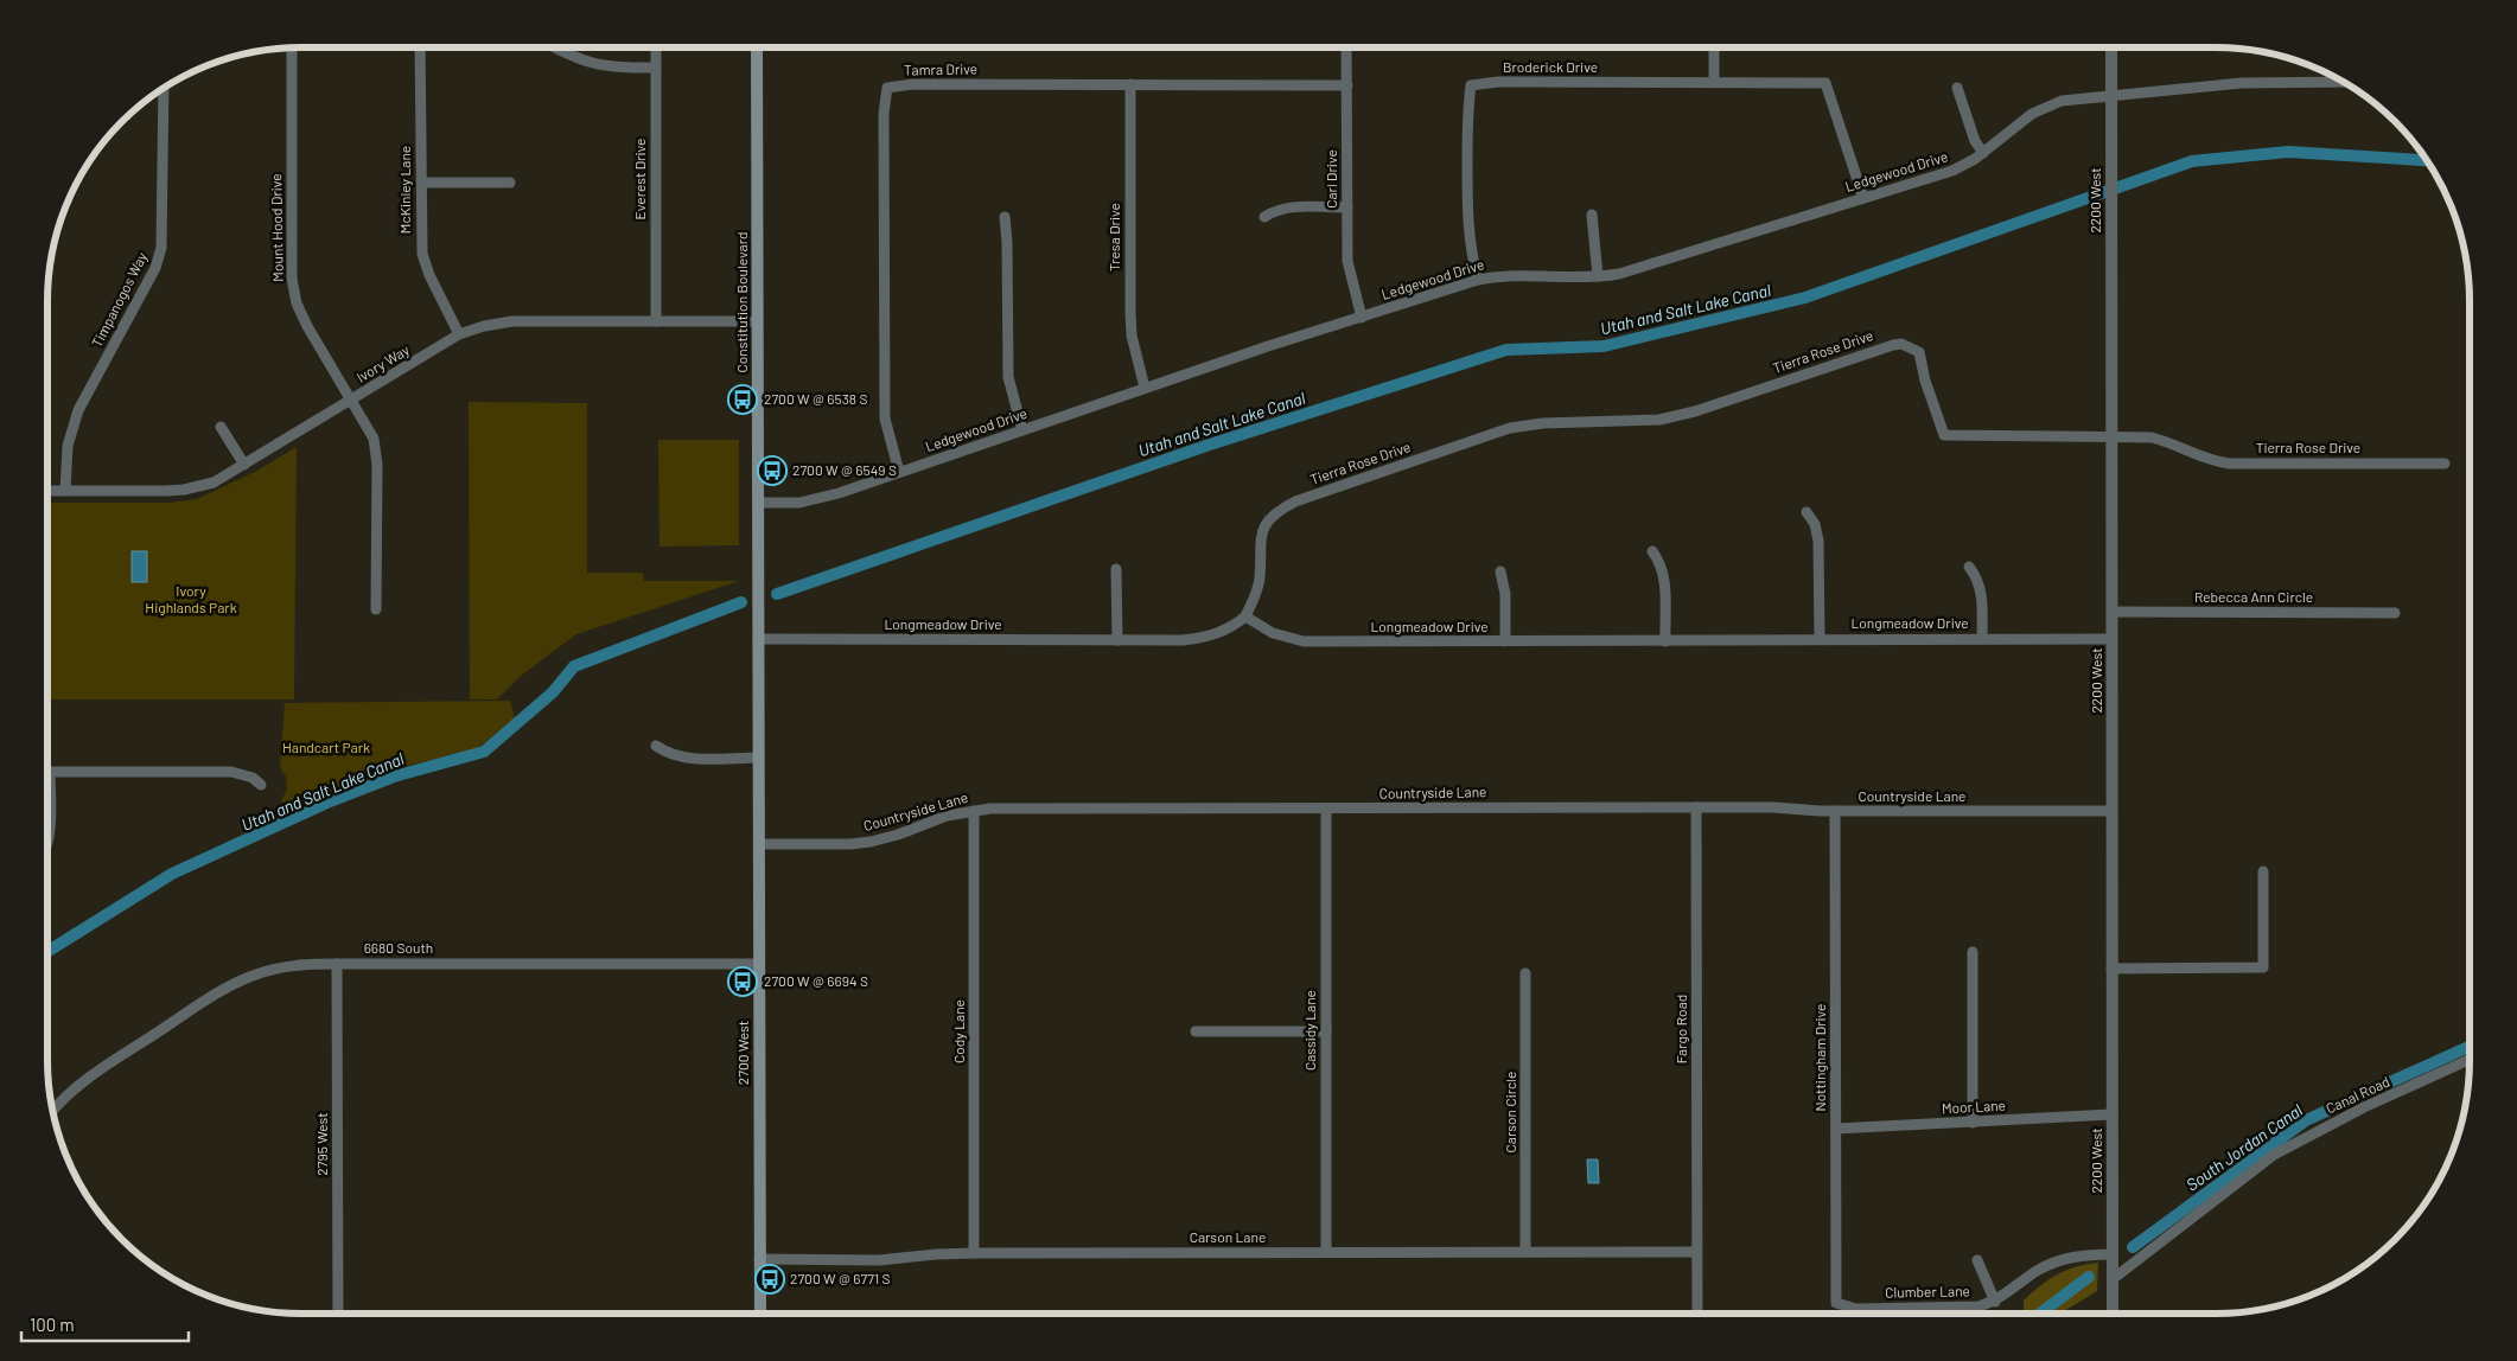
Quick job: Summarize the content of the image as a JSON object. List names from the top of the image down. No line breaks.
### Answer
{"streets":{"main road":["Constitution Boulevard","2700 West"],"street":["Broderick Drive","Tamra Drive","Ledgewood Drive","Everest Drive","Carl Drive","McKinley Lane","2200 West","Mount Hood Drive","Tresa Drive","Timpanogos Way","Tierra Rose Drive","Ivory Way","Rebecca Ann Circle","Longmeadow Drive","Countryside Lane","6680 South","Fargo Road","Cassidy Lane","Cody Lane","Nottingham Drive","Canal Road","Moor Lane","Carson Circle","2795 West","Carson Lane","Clumber Lane"]},"crossings":[["Broderick Drive","Ledgewood Drive"],["Tamra Drive","Ledgewood Drive"],["Tamra Drive","Carl Drive"],["Tamra Drive","Tresa Drive"],["Ledgewood Drive","Carl Drive"],["Ledgewood Drive","2200 West"],["Ledgewood Drive","Tresa Drive"],["Ledgewood Drive","Constitution Boulevard"],["Everest Drive","Ivory Way"],["McKinley Lane","Ivory Way"],["2200 West","Tierra Rose Drive"],["2200 West","Rebecca Ann Circle"],["2200 West","Longmeadow Drive"],["2200 West","Countryside Lane"],["2200 West","Canal Road"],["2200 West","Moor Lane"],["2200 West","Clumber Lane"],["Mount Hood Drive","Ivory Way"],["Timpanogos Way","Ivory Way"],["Constitution Boulevard","Ivory Way"],["Constitution Boulevard","Longmeadow Drive"],["Constitution Boulevard","2700 West"],["Tierra Rose Drive","Longmeadow Drive"],["Longmeadow Drive","2700 West"],["Countryside Lane","Fargo Road"],["Countryside Lane","Cassidy Lane"],["Countryside Lane","Cody Lane"],["Countryside Lane","2700 West"],["Countryside Lane","Nottingham Drive"],["6680 South","2700 West"],["6680 South","2795 West"],["Fargo Road","Carson Lane"],["Cassidy Lane","Carson Lane"],["Cody Lane","Carson Lane"],["2700 West","Carson Lane"],["Nottingham Drive","Moor Lane"],["Nottingham Drive","Clumber Lane"],["Carson Circle","Carson Lane"]],"water":["Utah and Salt Lake Canal","South Jordan Canal"],"parks":["Ivory Highlands Park","Handcart Park"],"places":{"bus stop":["2700 W @ 6538 S","2700 W @ 6549 S","2700 W @ 6694 S","2700 W @ 6771 S"]},"scale_bar":"100 m"}
